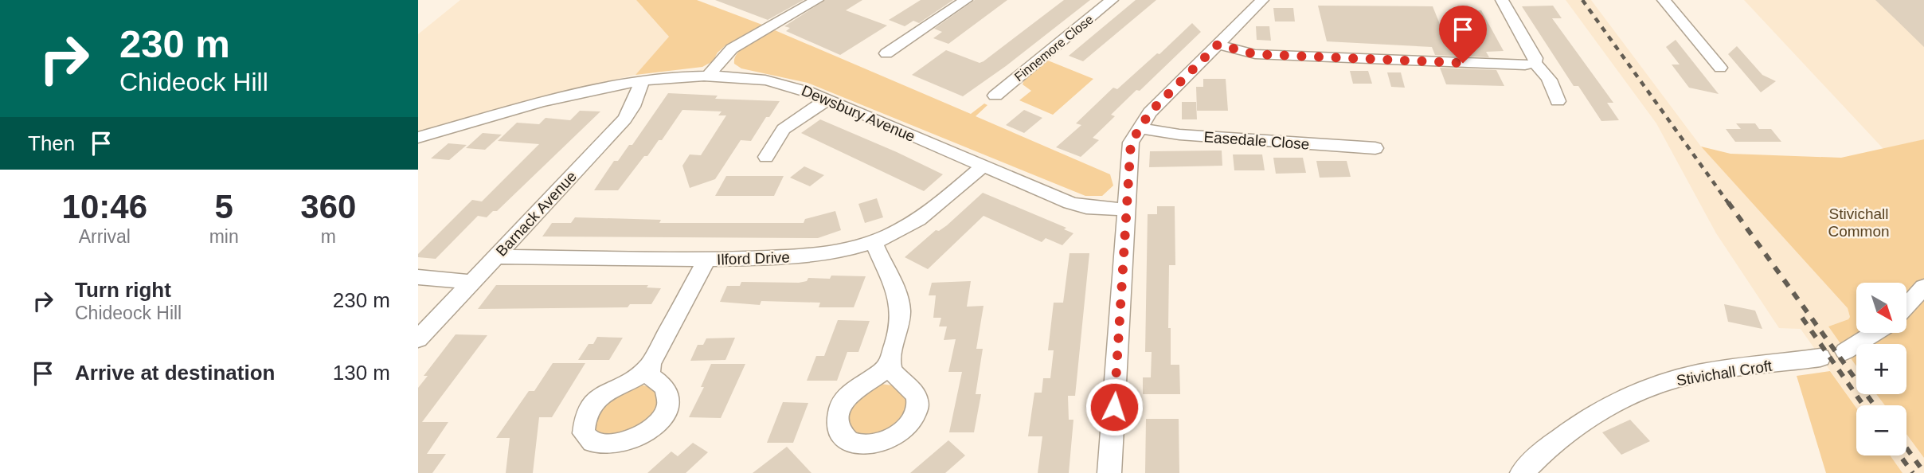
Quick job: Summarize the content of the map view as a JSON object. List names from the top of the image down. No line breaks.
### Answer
{"streets":{"street":["Finnemore Close","Dewsbury Avenue","Easedale Close","Barnack Avenue","Ilford Drive","Stivichall Croft"]},"crossings":[["Dewsbury Avenue","Barnack Avenue"],["Dewsbury Avenue","Ilford Drive"],["Barnack Avenue","Ilford Drive"]],"parks":["Stivichall Common"],"north":"bottom right","page":{"turn":["230 m","Chideock Hill"],"then":"Then","eta":["10:46","Arrival","5","min","360","m"],"list":[{"name":"Turn right","note":"Chideock Hill","value":"230 m"},{"name":"Arrive at destination","value":"130 m"}],"map_buttons":["+","−"]}}
